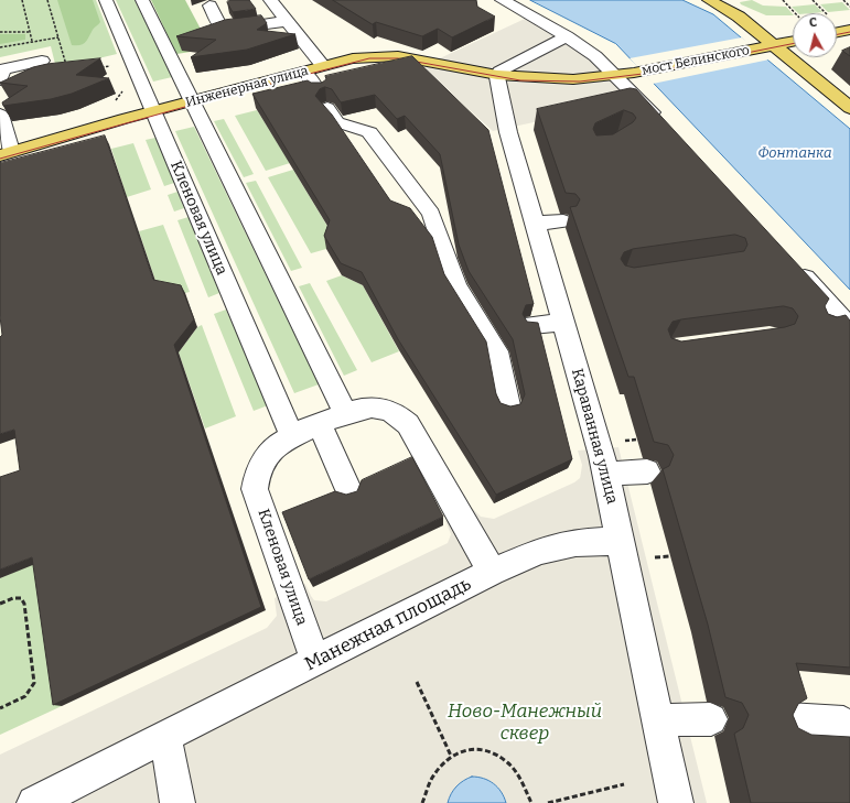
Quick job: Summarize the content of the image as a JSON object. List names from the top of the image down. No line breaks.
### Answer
{"streets":{"main road":["мост Белинского","Инженерная улица"],"street":["Кленовая улица","Караванная улица","Манежная площадь"]},"crossings":[["мост Белинского","Инженерная улица"],["Инженерная улица","Кленовая улица"],["Инженерная улица","Караванная улица"],["Кленовая улица","Манежная площадь"],["Караванная улица","Манежная площадь"]],"water":["Фонтанка"],"parks":["Ново-Манежный сквер"],"north":"top"}
